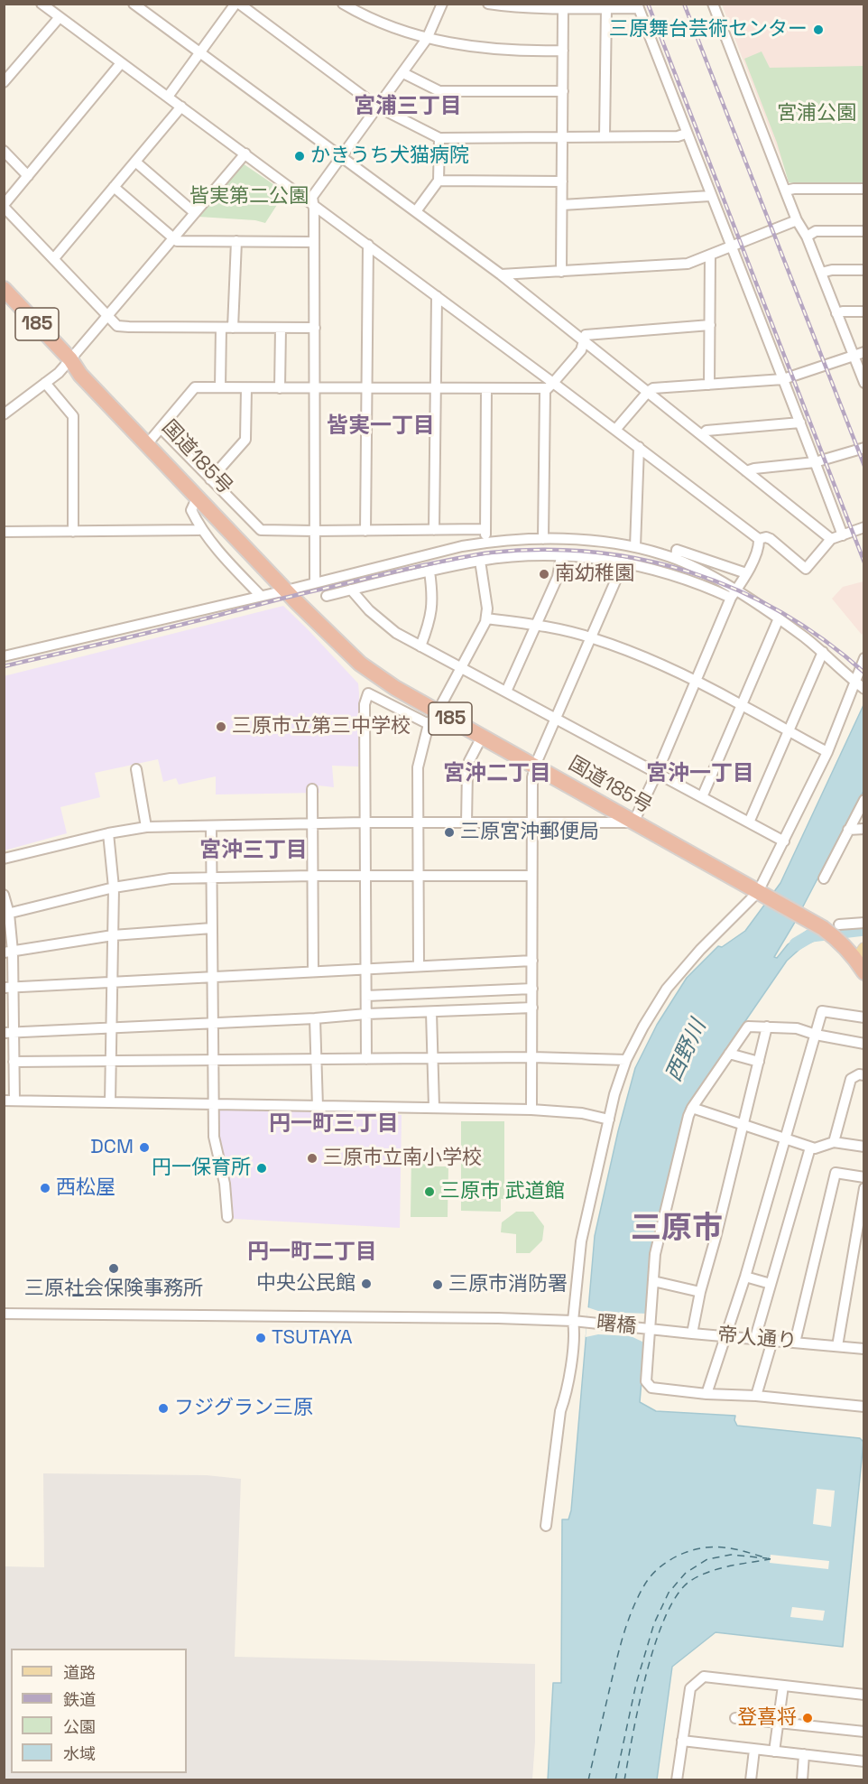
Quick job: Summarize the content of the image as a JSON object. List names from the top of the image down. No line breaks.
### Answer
{"streets":{"highway":["185","国道185号"],"street":["曙橋","帝人通り"]},"crossings":[["曙橋","帝人通り"]],"districts":["宮浦三丁目","皆実一丁目","宮沖二丁目","宮沖一丁目","宮沖三丁目","円一町三丁目","三原市","円一町二丁目"],"water":["西野川"],"parks":["宮浦公園","皆実第二公園"],"places":["三原舞台芸術センター","かきうち犬猫病院","南幼稚園","三原市立第三中学校","三原宮沖郵便局","DCM","三原市立南小学校","円一保育所","西松屋","三原市 武道館","三原社会保険事務所","中央公民館","三原市消防署","TSUTAYA","フジグラン三原","登喜将"],"legend":["道路","鉄道","公園","水域"]}
